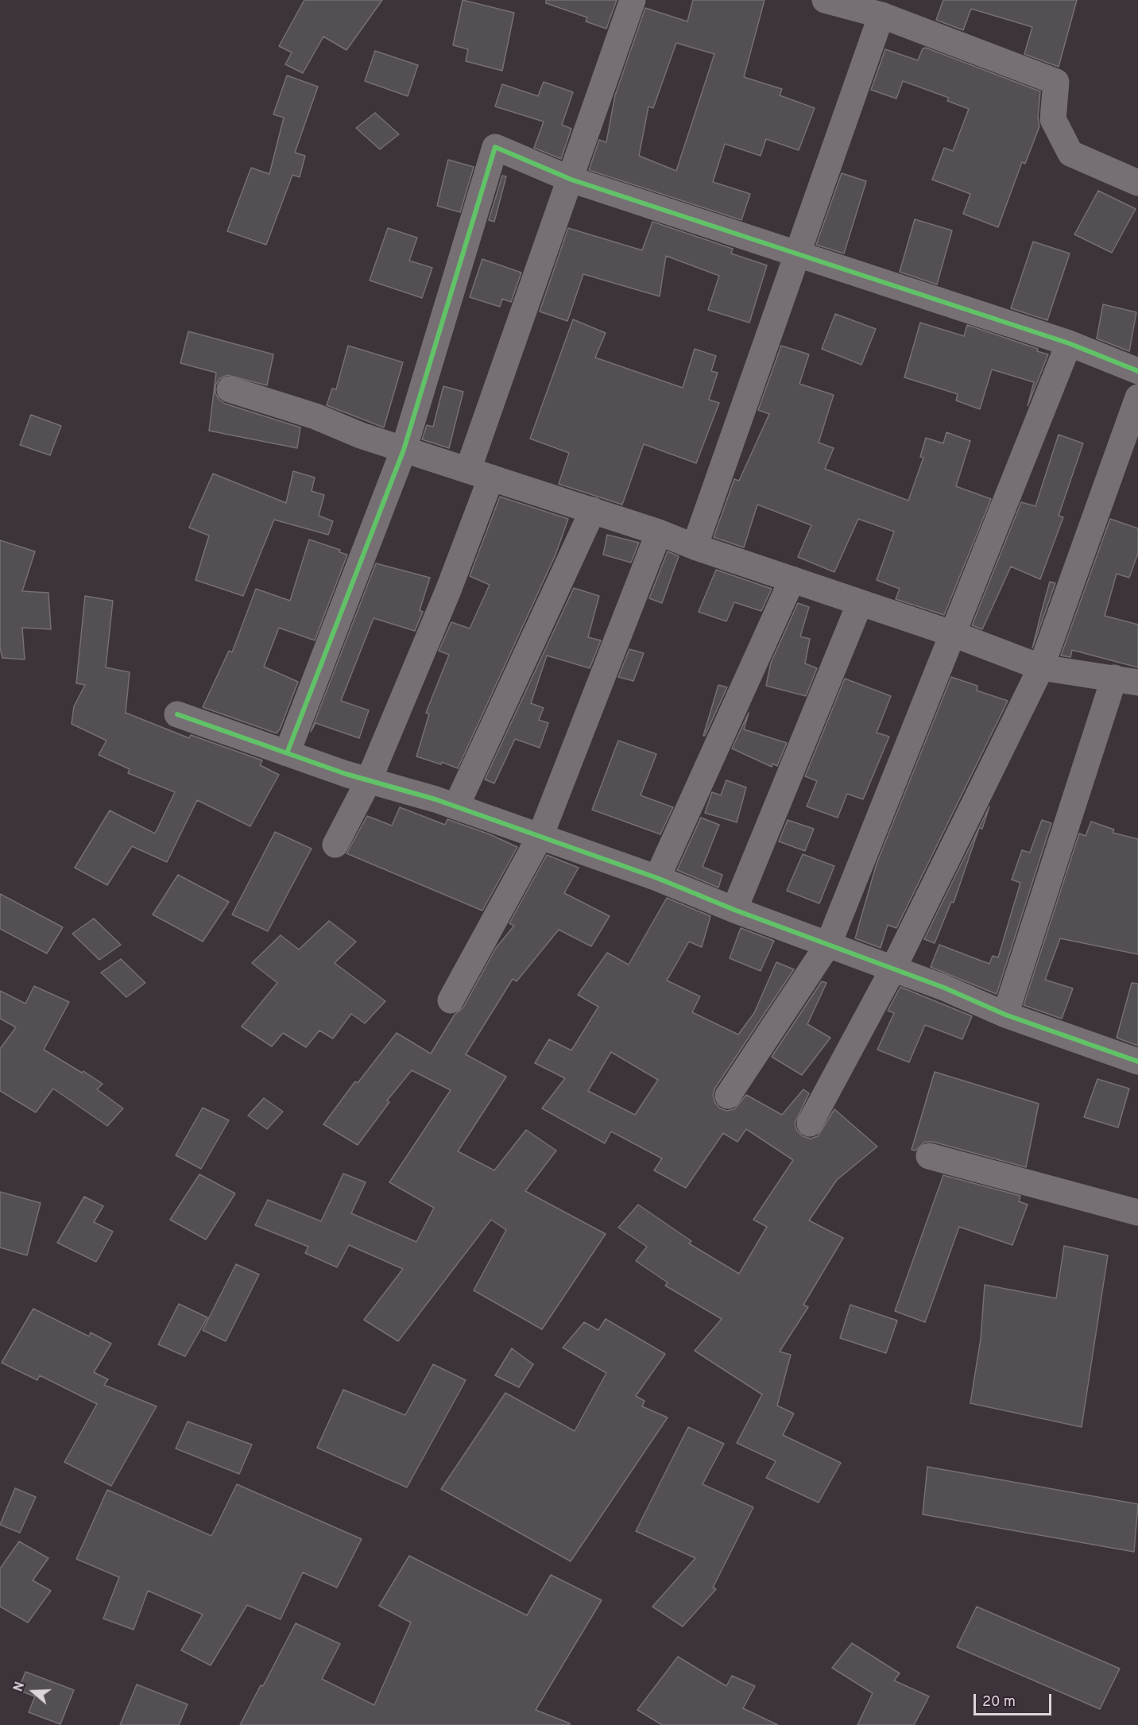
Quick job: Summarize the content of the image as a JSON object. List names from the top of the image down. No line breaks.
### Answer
{"scale_bar":"20 m","north":"left"}
